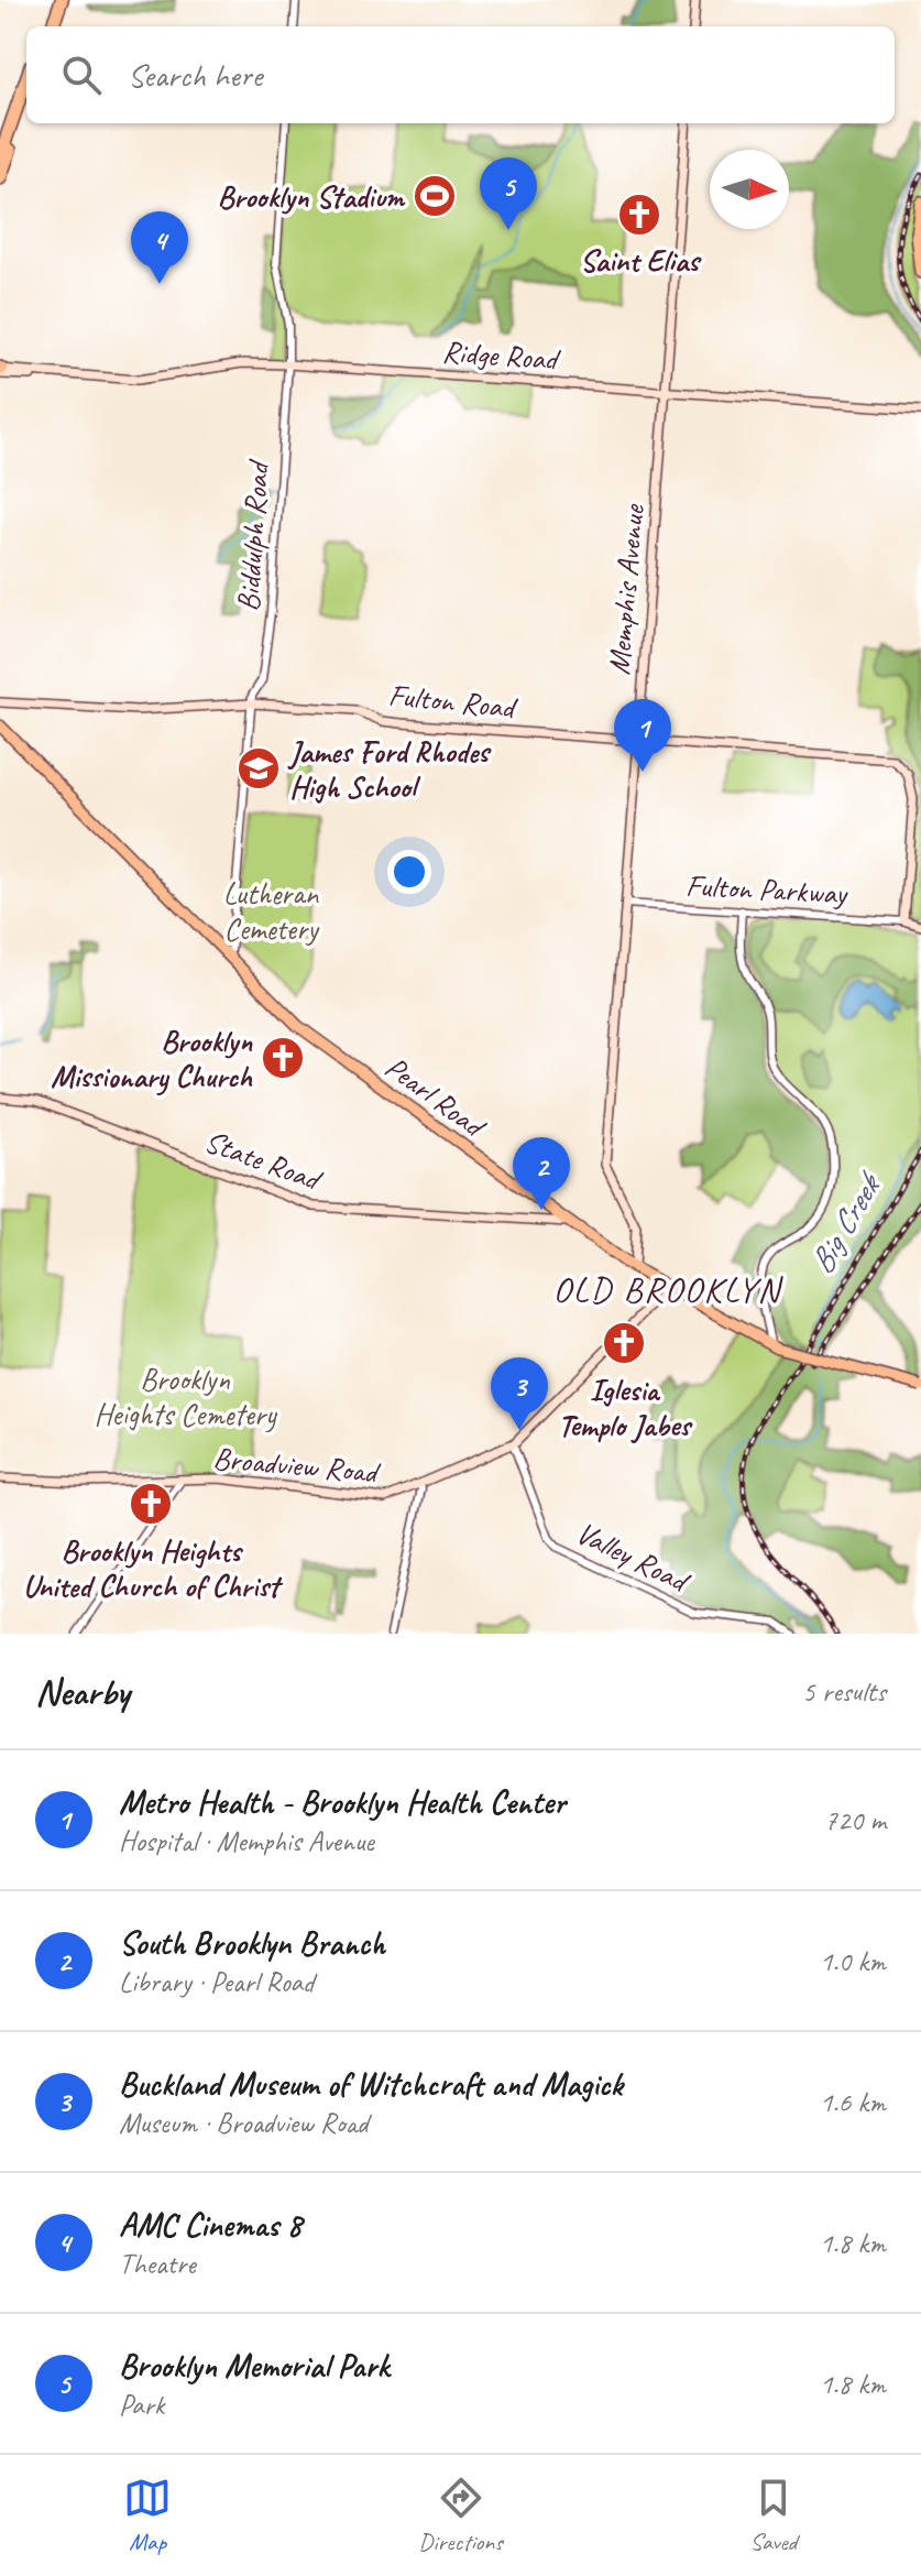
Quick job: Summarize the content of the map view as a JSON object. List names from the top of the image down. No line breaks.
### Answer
{"streets":{"main road":["Ridge Road","Memphis Avenue","Fulton Road","Pearl Road","State Road","Broadview Road"],"street":["Biddulph Road","Fulton Parkway","Valley Road"]},"crossings":[["Ridge Road","Biddulph Road"],["Ridge Road","Memphis Avenue"],["Biddulph Road","Fulton Road"],["Biddulph Road","Pearl Road"],["Memphis Avenue","Fulton Road"],["Memphis Avenue","Fulton Parkway"],["Memphis Avenue","Pearl Road"],["Fulton Road","Fulton Parkway"],["Pearl Road","State Road"],["Pearl Road","Broadview Road"],["Broadview Road","Valley Road"]],"districts":["OLD BROOKLYN"],"water":["Big Creek"],"parks":["Lutheran Cemetery","Brooklyn Heights Cemetery"],"places":{"sports":["Brooklyn Stadium"],"church":["Saint Elias","Brooklyn Missionary Church","Iglesia Templo Jabes","Brooklyn Heights United Church of Christ"],"school or university":["James Ford Rhodes High School"]},"north":"right","page":{"search":"Search here","pins":["5","4","1","2","3"],"heading":["Nearby","5 results"],"list":[{"mark":"1","name":"Metro Health - Brooklyn Health Center","note":"Hospital · Memphis Avenue","value":"720 m"},{"mark":"2","name":"South Brooklyn Branch","note":"Library · Pearl Road","value":"1.0 km"},{"mark":"3","name":"Buckland Museum of Witchcraft and Magick","note":"Museum · Broadview Road","value":"1.6 km"},{"mark":"4","name":"AMC Cinemas 8","note":"Theatre","value":"1.8 km"},{"mark":"5","name":"Brooklyn Memorial Park","note":"Park","value":"1.8 km"}],"nav":["Map","Directions","Saved"]}}
